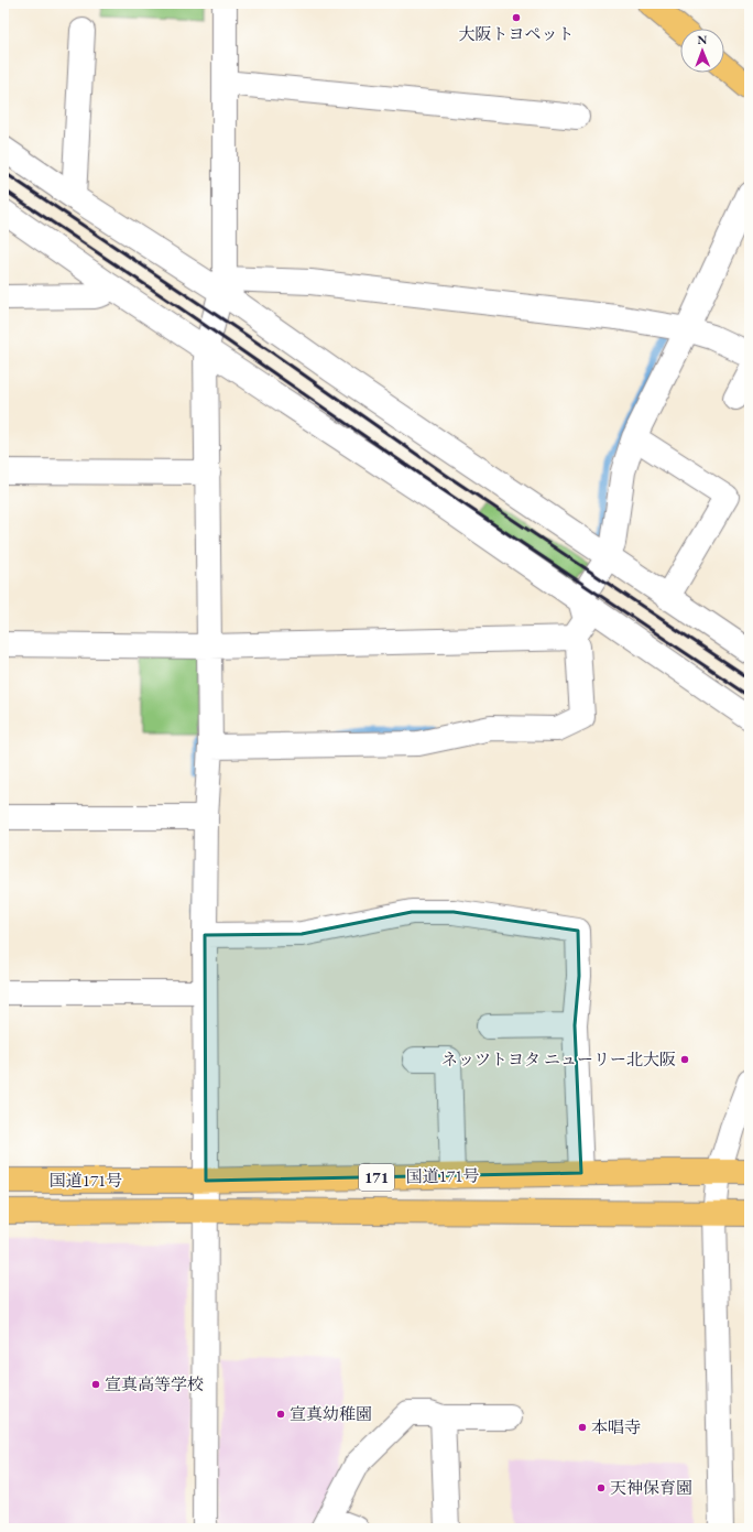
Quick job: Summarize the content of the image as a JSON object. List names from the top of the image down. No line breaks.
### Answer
{"streets":{"highway":["国道171号","171"]},"places":["大阪トヨペット","ネッツトヨタ ニューリー北大阪","宣真高等学校","宣真幼稚園","本唱寺","天神保育園"],"north":"top"}
